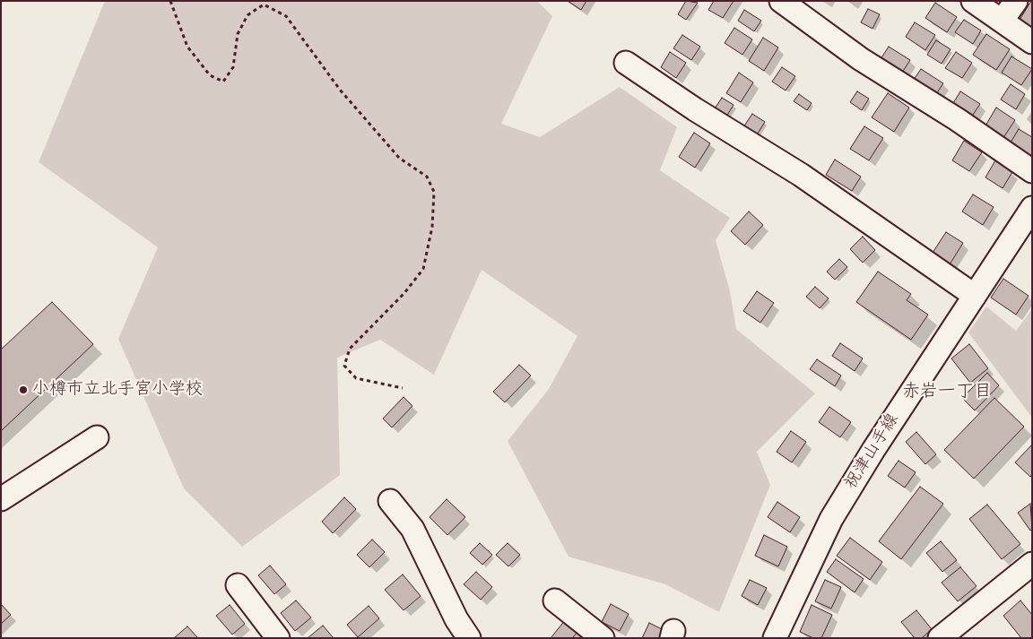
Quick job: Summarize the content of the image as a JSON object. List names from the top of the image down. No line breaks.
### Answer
{"streets":{"street":["祝津山手線"]},"districts":["赤岩一丁目"],"places":["小樽市立北手宮小学校"]}
